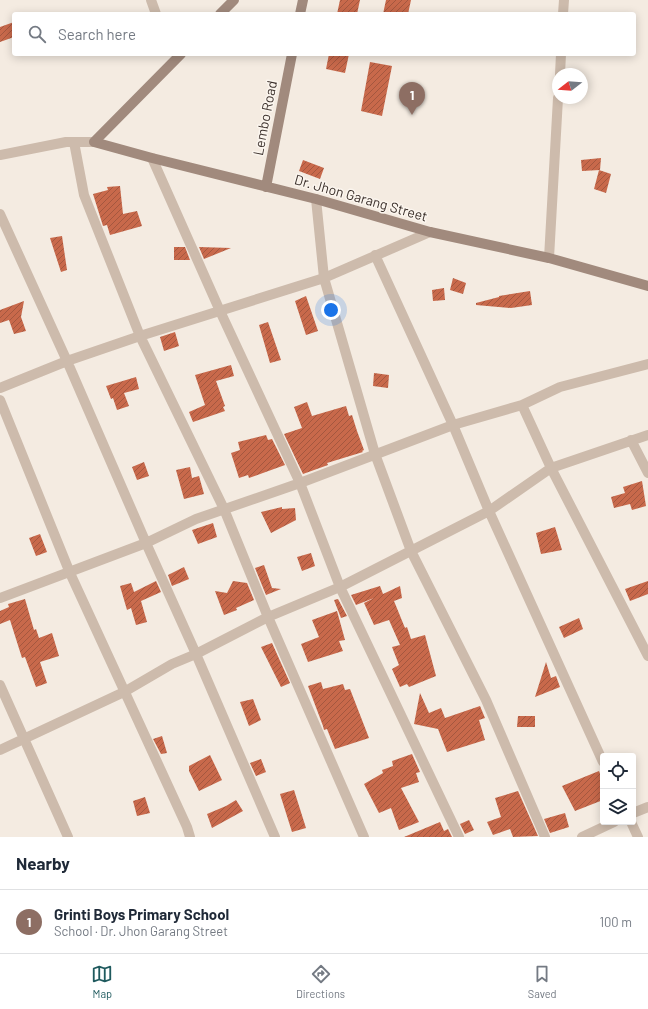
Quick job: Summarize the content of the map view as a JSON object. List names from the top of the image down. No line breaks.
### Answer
{"streets":{"street":["Lembo Road","Dr. Jhon Garang Street"]},"crossings":[["Lembo Road","Dr. Jhon Garang Street"]],"north":"left","page":{"search":"Search here","pins":"1","heading":"Nearby","list":[{"mark":"1","name":"Grinti Boys Primary School","note":"School · Dr. Jhon Garang Street","value":"100 m"}],"nav":["Map","Directions","Saved"]}}
